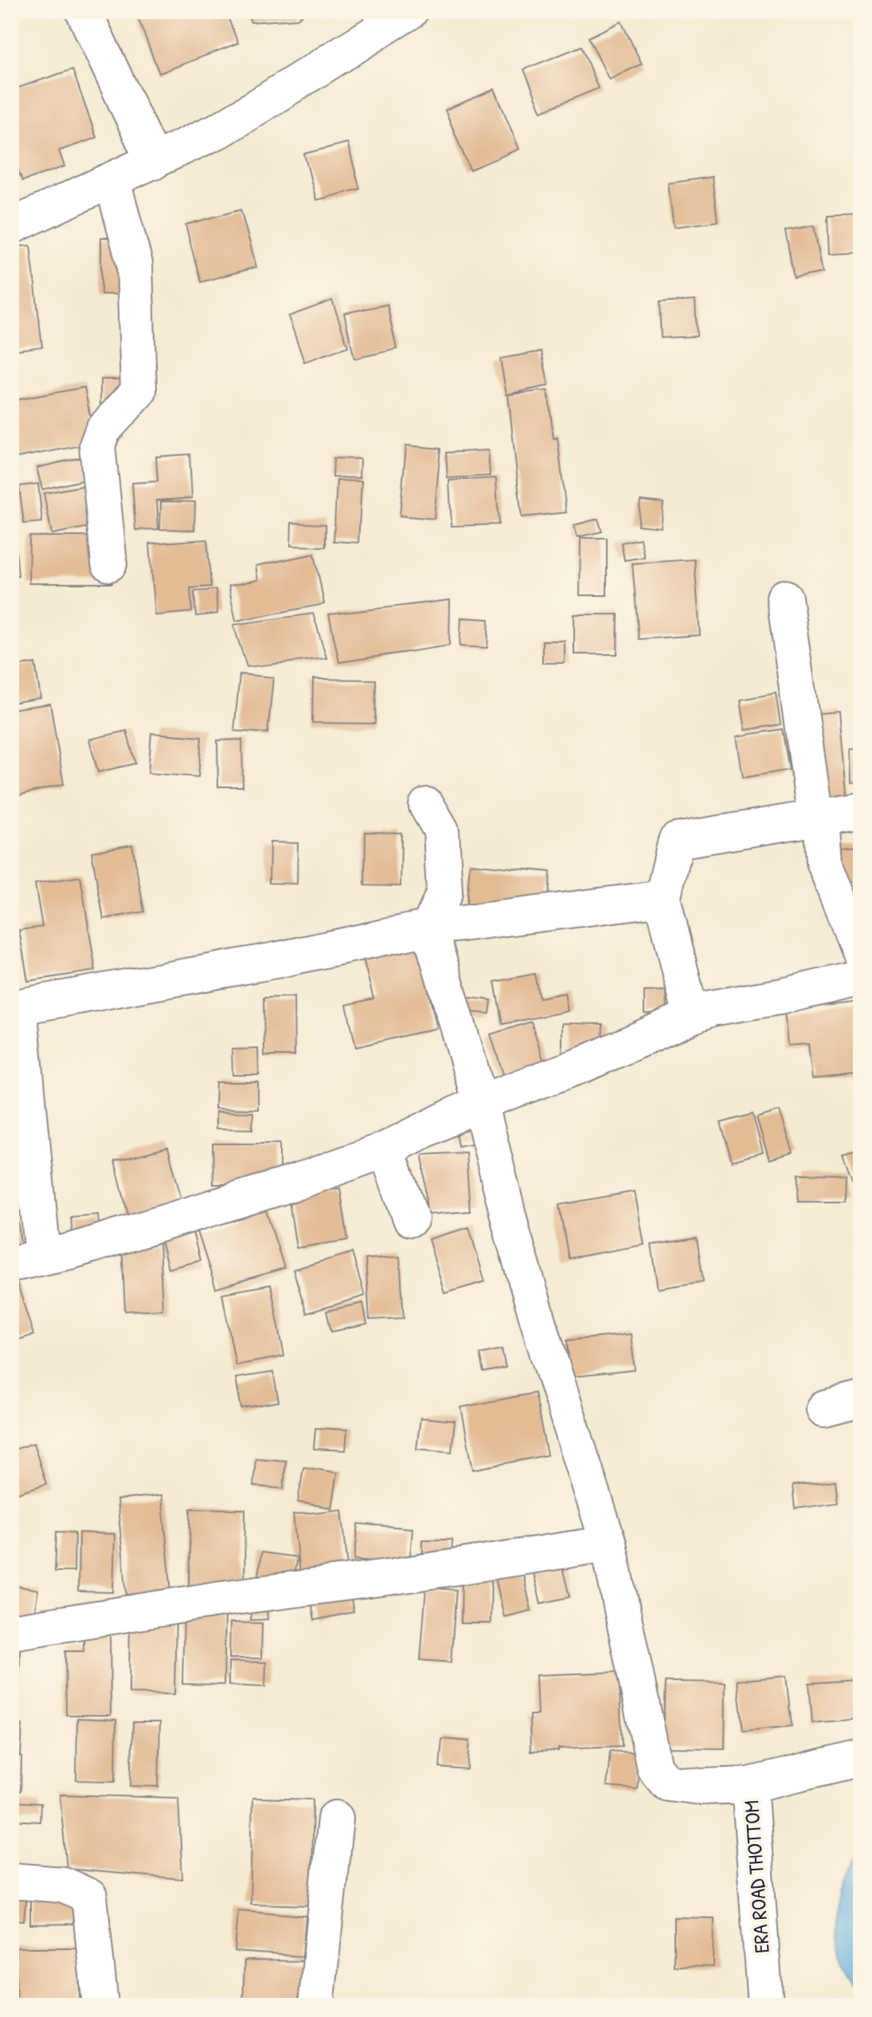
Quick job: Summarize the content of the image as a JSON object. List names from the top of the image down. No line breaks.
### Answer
{"streets":{"street":["ERA ROAD THOTTOM"]}}
